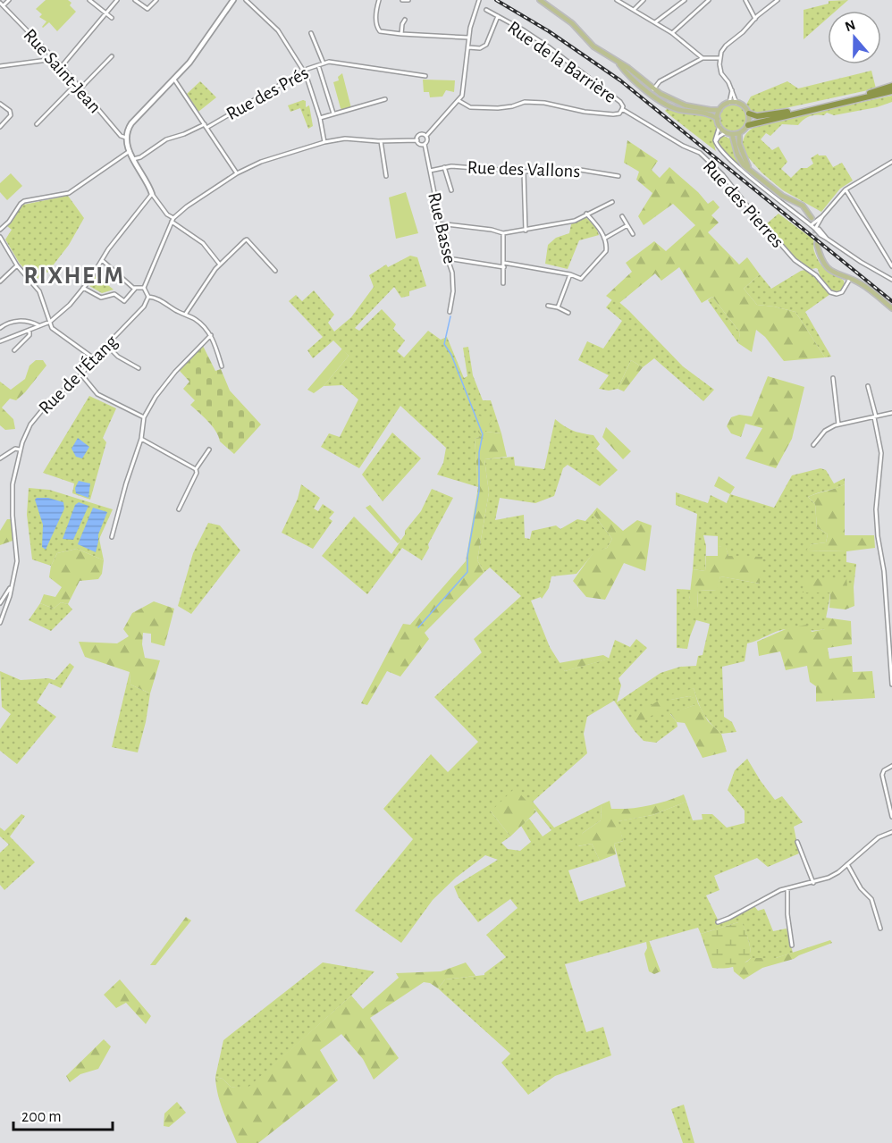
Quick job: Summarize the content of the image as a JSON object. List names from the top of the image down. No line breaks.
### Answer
{"streets":{"street":["Rue de la Barrière","Rue Saint-Jean","Rue des Prés","Rue des Vallons","Rue des Pierres","Rue Basse","Rue de l'Étang"]},"crossings":[["Rue de la Barrière","Rue des Pierres"],["Rue des Vallons","Rue Basse"]],"districts":["RIXHEIM"],"scale_bar":"200 m","north":"top"}
